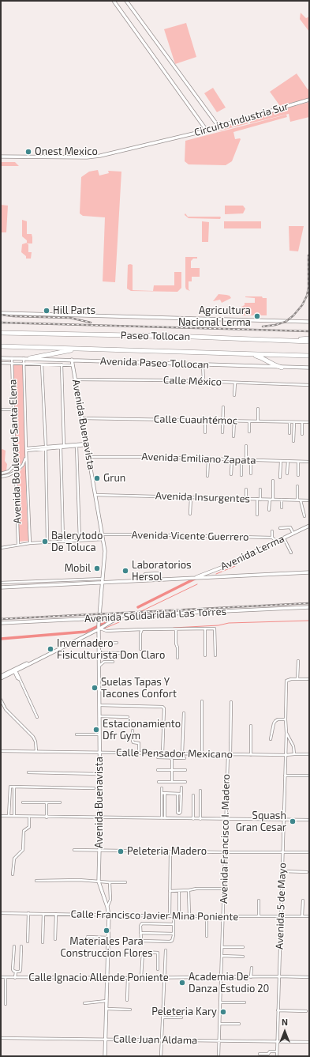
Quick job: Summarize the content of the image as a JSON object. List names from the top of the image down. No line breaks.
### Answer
{"streets":{"highway":["Paseo Tollocan"],"main road":["Circuito Industria Sur","Avenida Paseo Tollocan","Avenida Buenavista","Avenida Lerma","Avenida Solidaridad Las Torres"],"street":["Calle México","Calle Cuauhtémoc","Avenida Boulevard Santa Elena","Avenida Emiliano Zapata","Avenida Insurgentes","Avenida Vicente Guerrero","Calle Pensador Mexicano","Avenida Francisco I. Madero","Avenida 5 de Mayo","Calle Francisco Javier Mina Poniente","Calle Ignacio Allende Poniente","Calle Juan Aldama"]},"crossings":[["Avenida Paseo Tollocan","Avenida Buenavista"],["Avenida Paseo Tollocan","Avenida Boulevard Santa Elena"],["Calle México","Avenida Buenavista"],["Calle Cuauhtémoc","Avenida Buenavista"],["Avenida Buenavista","Avenida Emiliano Zapata"],["Avenida Buenavista","Avenida Insurgentes"],["Avenida Buenavista","Avenida Vicente Guerrero"],["Avenida Buenavista","Avenida Solidaridad Las Torres"],["Avenida Buenavista","Calle Pensador Mexicano"],["Avenida Buenavista","Calle Francisco Javier Mina Poniente"],["Avenida Buenavista","Calle Ignacio Allende Poniente"],["Avenida Buenavista","Calle Juan Aldama"],["Calle Pensador Mexicano","Avenida Francisco I. Madero"],["Calle Pensador Mexicano","Avenida 5 de Mayo"],["Avenida Francisco I. Madero","Calle Francisco Javier Mina Poniente"],["Avenida Francisco I. Madero","Calle Ignacio Allende Poniente"],["Avenida Francisco I. Madero","Calle Juan Aldama"],["Avenida 5 de Mayo","Calle Francisco Javier Mina Poniente"],["Avenida 5 de Mayo","Calle Ignacio Allende Poniente"],["Avenida 5 de Mayo","Calle Juan Aldama"]],"places":["Onest Mexico","Hill Parts","Agricultura Nacional Lerma","Grun","Balerytodo De Toluca","Mobil","Laboratorios Hersol","Invernadero Fisiculturista Don Claro","Suelas Tapas Y Tacones Confort","Estacionamiento Dfr Gym","Squash Gran Cesar","Peleteria Madero","Materiales Para Construccion Flores","Academia De Danza Estudio 20","Peleteria Kary"],"north":"top"}
